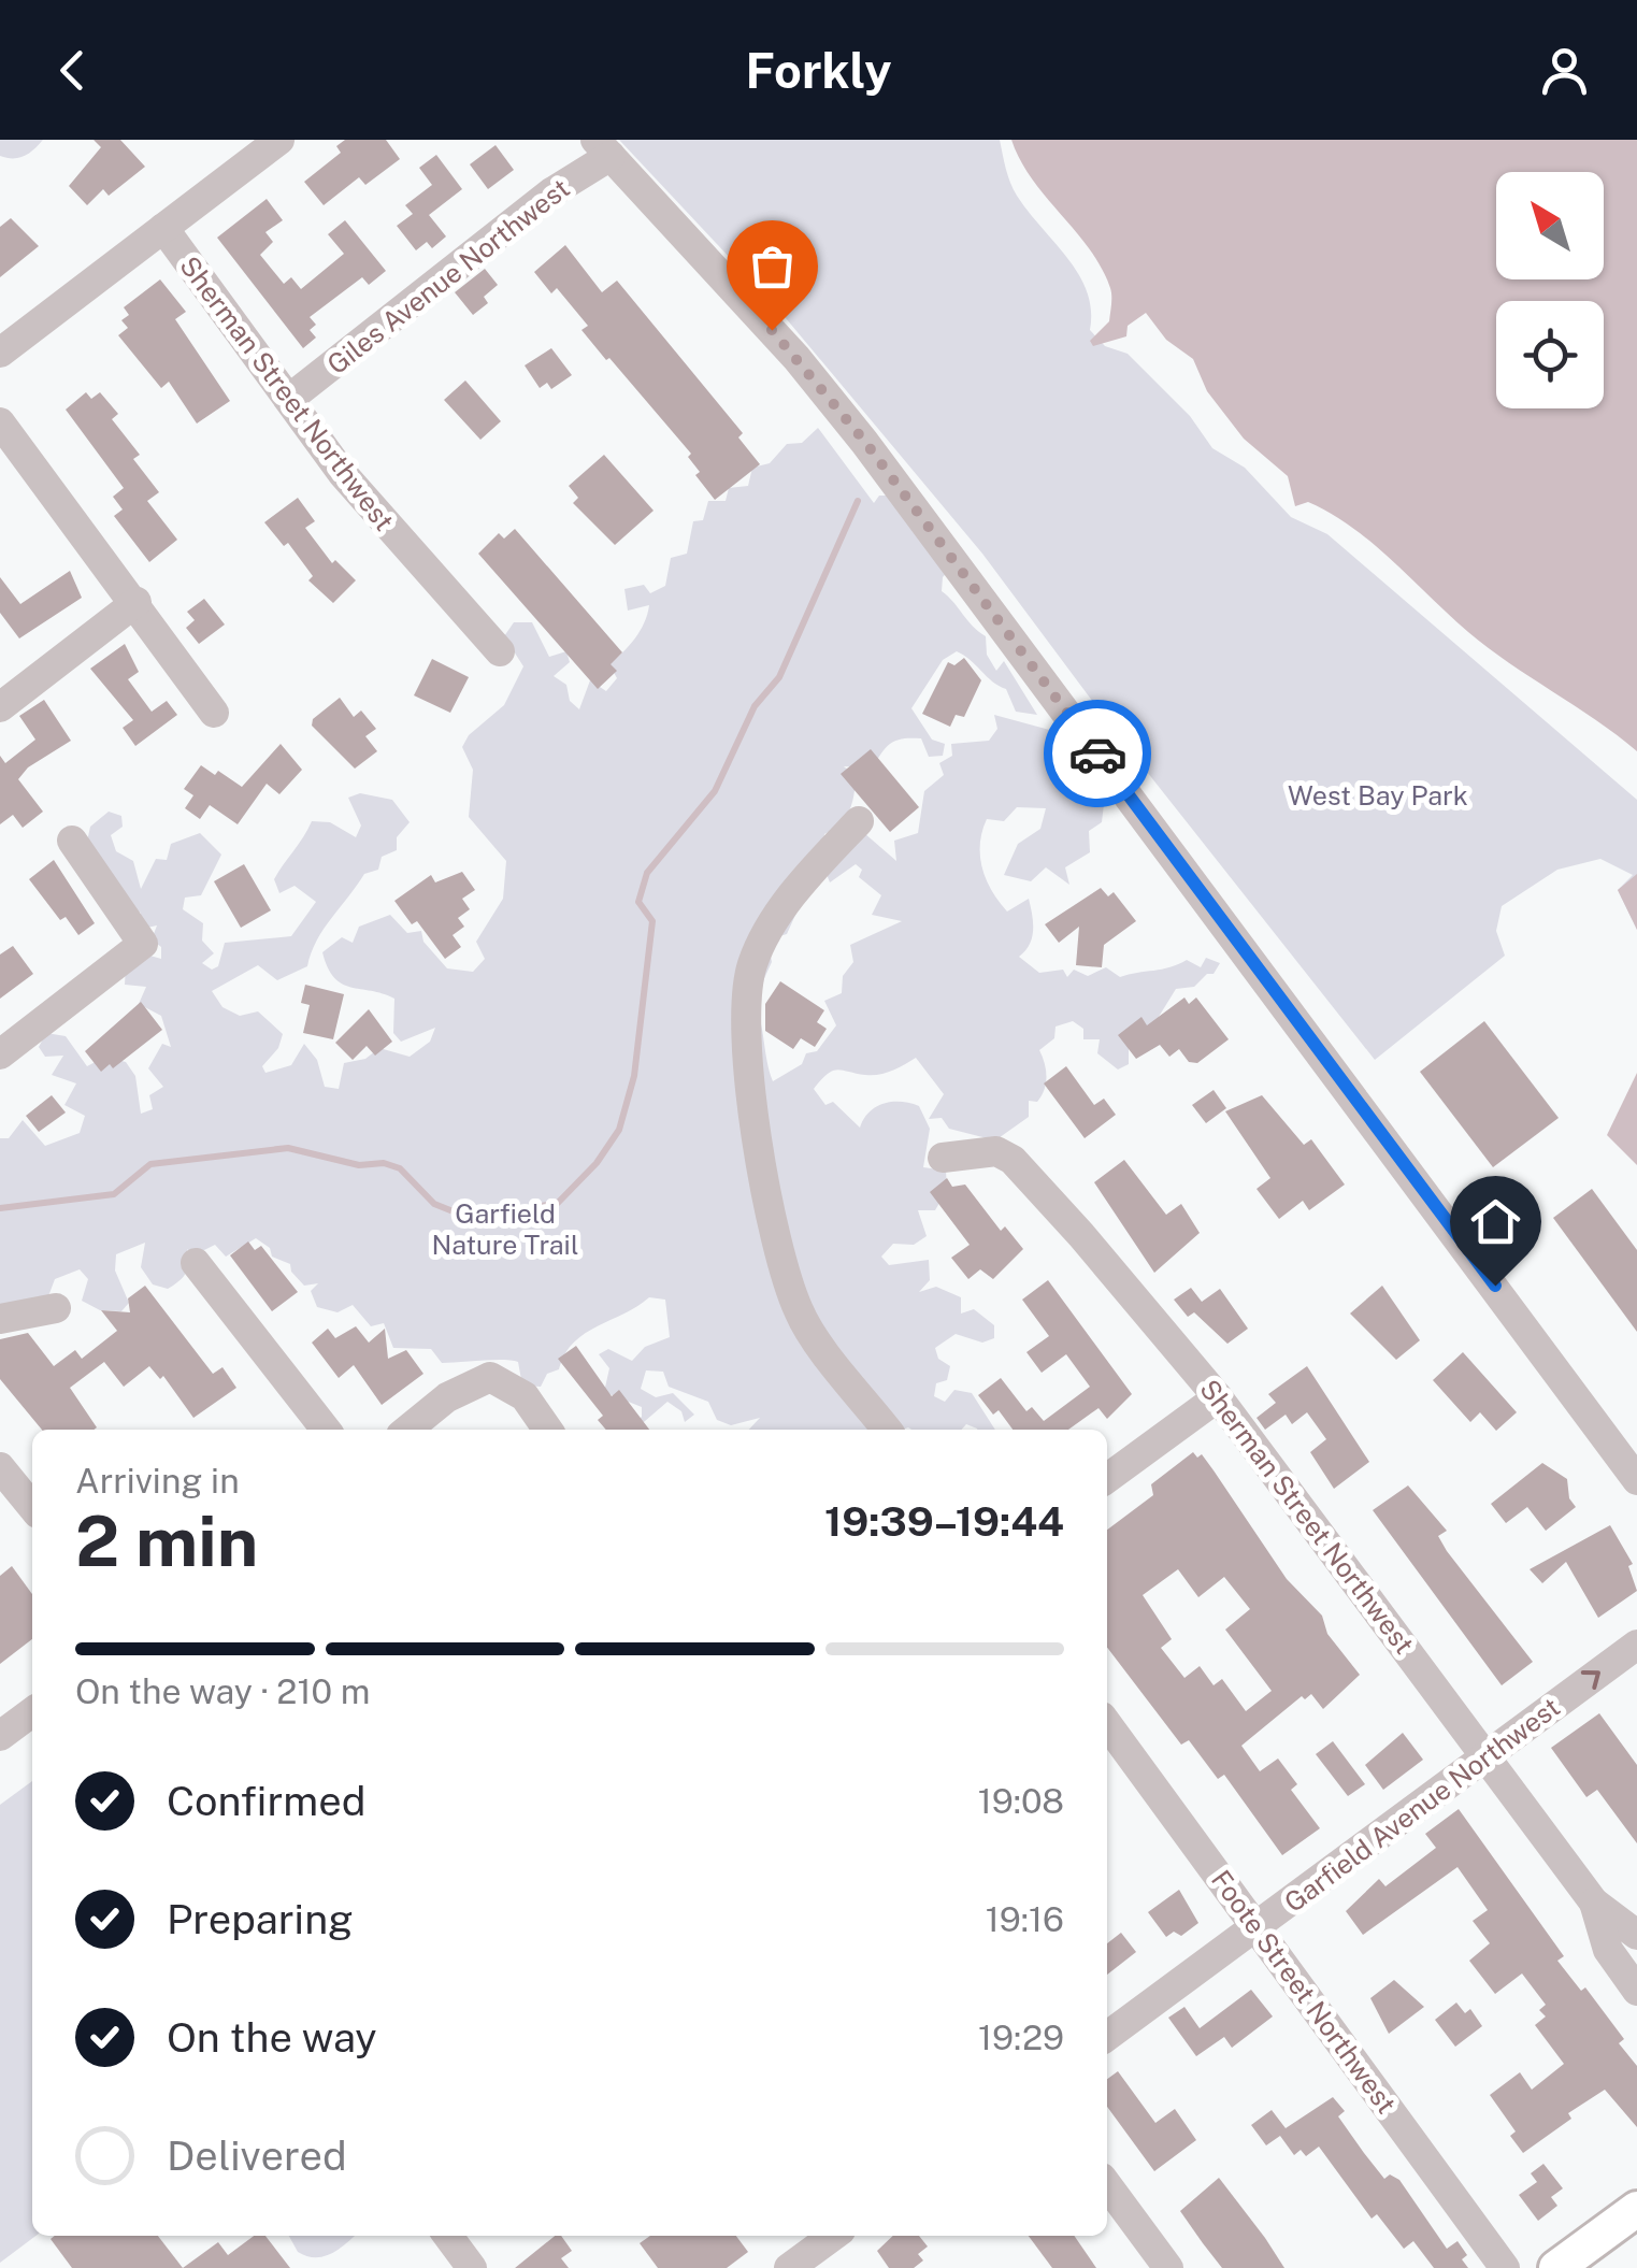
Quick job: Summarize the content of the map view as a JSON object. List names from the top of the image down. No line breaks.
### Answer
{"streets":{"street":["Giles Avenue Northwest","Sherman Street Northwest","Garfield Avenue Northwest","Foote Street Northwest"]},"crossings":[["Giles Avenue Northwest","Sherman Street Northwest"],["Sherman Street Northwest","Garfield Avenue Northwest"],["Garfield Avenue Northwest","Foote Street Northwest"]],"parks":["West Bay Park","Garfield Nature Trail"],"north":"top left","page":{"header":"Forkly","heading":["2 min","Arriving in","19:39–19:44"],"bar":"On the way · 210 m","list":[["Confirmed","19:08"],["Preparing","19:16"],["On the way","19:29"],"Delivered"]}}
